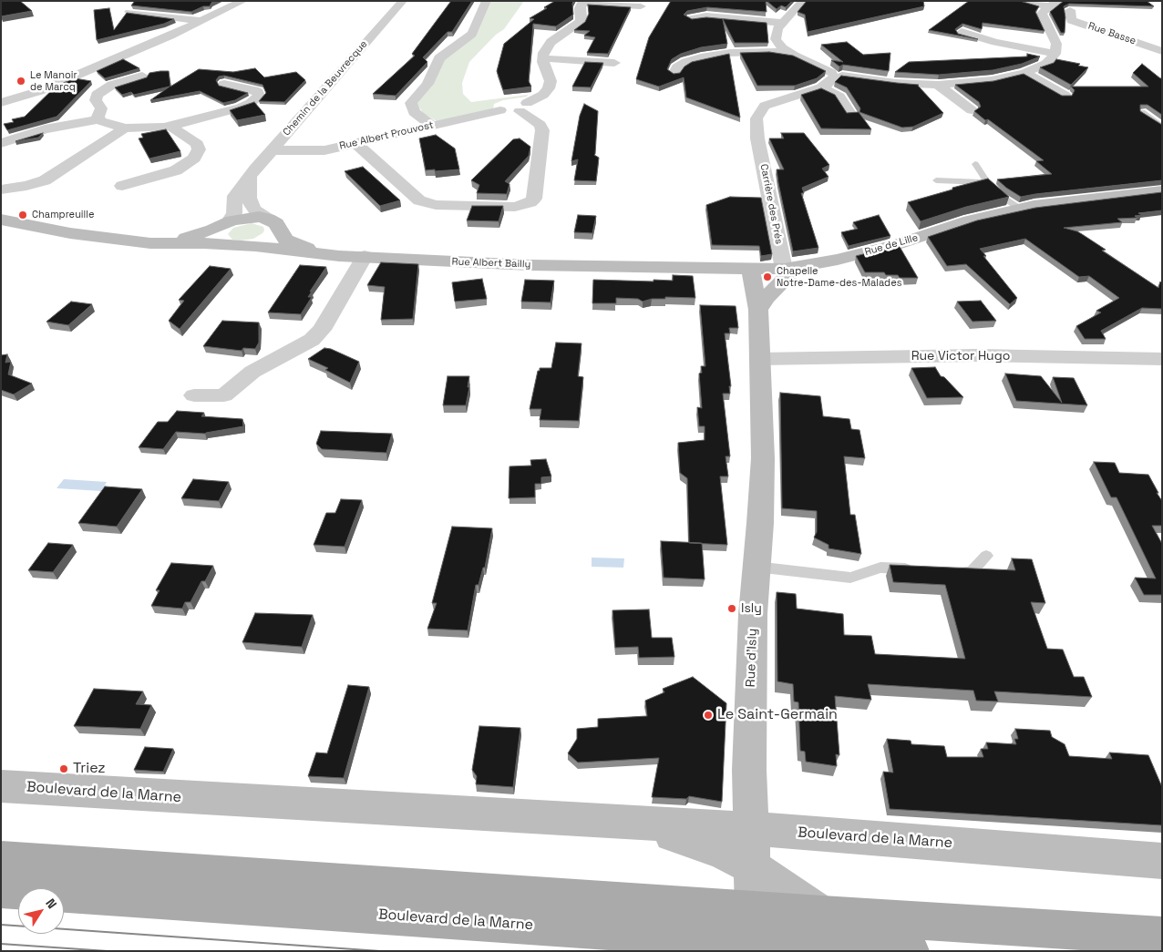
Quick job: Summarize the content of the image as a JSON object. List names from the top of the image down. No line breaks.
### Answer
{"streets":{"main road":["Rue de Lille","Rue Albert Bailly","Rue d'Isly","Boulevard de la Marne"],"street":["Rue Basse","Chemin de la Beuvrecque","Rue Albert Prouvost","Carrière des Prés","Rue Victor Hugo"]},"crossings":[["Chemin de la Beuvrecque","Rue Albert Prouvost"],["Carrière des Prés","Rue de Lille"],["Rue de Lille","Rue Albert Bailly"],["Rue de Lille","Rue d'Isly"],["Rue Victor Hugo","Rue d'Isly"],["Rue d'Isly","Boulevard de la Marne"]],"places":["Le Manoir de Marcq","Champreuille","Chapelle Notre-Dame-des-Malades","Isly","Le Saint-Germain","Triez"],"north":"top right"}
